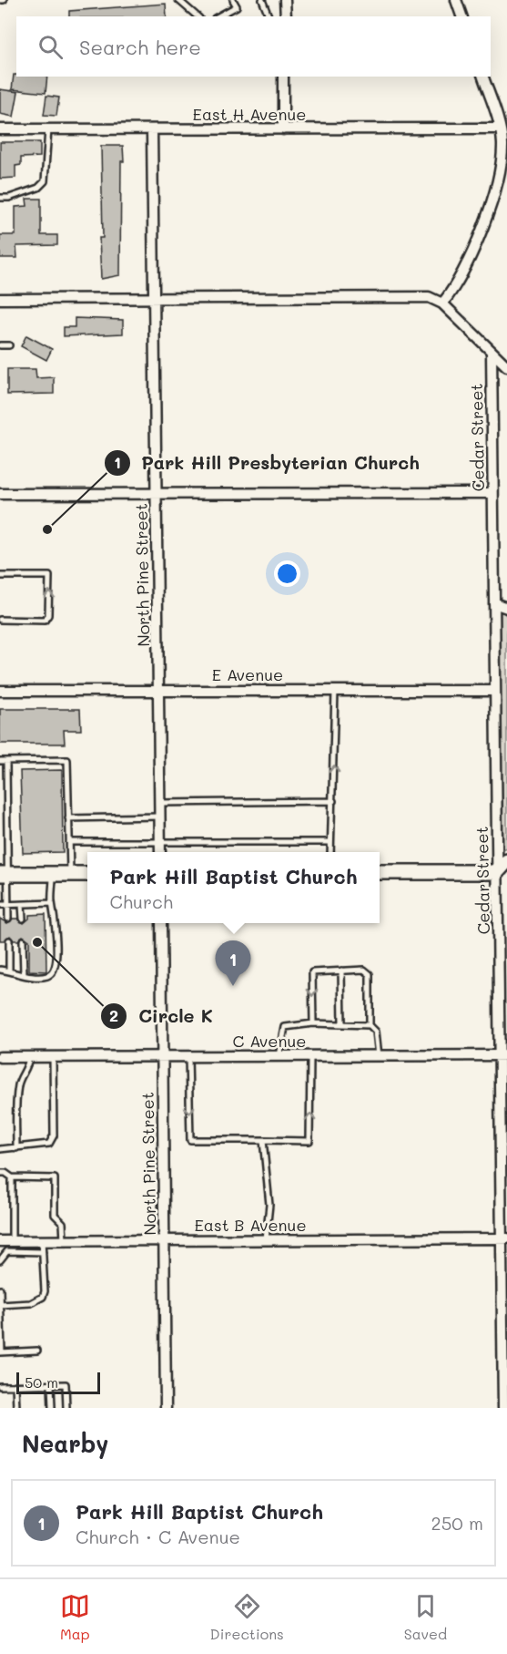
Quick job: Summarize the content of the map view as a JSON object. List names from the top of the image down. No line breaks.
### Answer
{"streets":{"street":["East H Avenue","Cedar Street","North Pine Street","E Avenue","C Avenue","East B Avenue"]},"crossings":[["East H Avenue","North Pine Street"],["Cedar Street","E Avenue"],["Cedar Street","C Avenue"],["Cedar Street","East B Avenue"],["North Pine Street","E Avenue"],["North Pine Street","C Avenue"],["North Pine Street","East B Avenue"]],"places":["Park Hill Presbyterian Church","Circle K"],"scale_bar":"50 m","page":{"search":"Search here","popup":["Park Hill Baptist Church","Church"],"pins":"1","scale":"50 m","heading":"Nearby","list":[{"mark":"1","name":"Park Hill Baptist Church","note":"Church · C Avenue","value":"250 m"}],"nav":["Map","Directions","Saved"]}}
